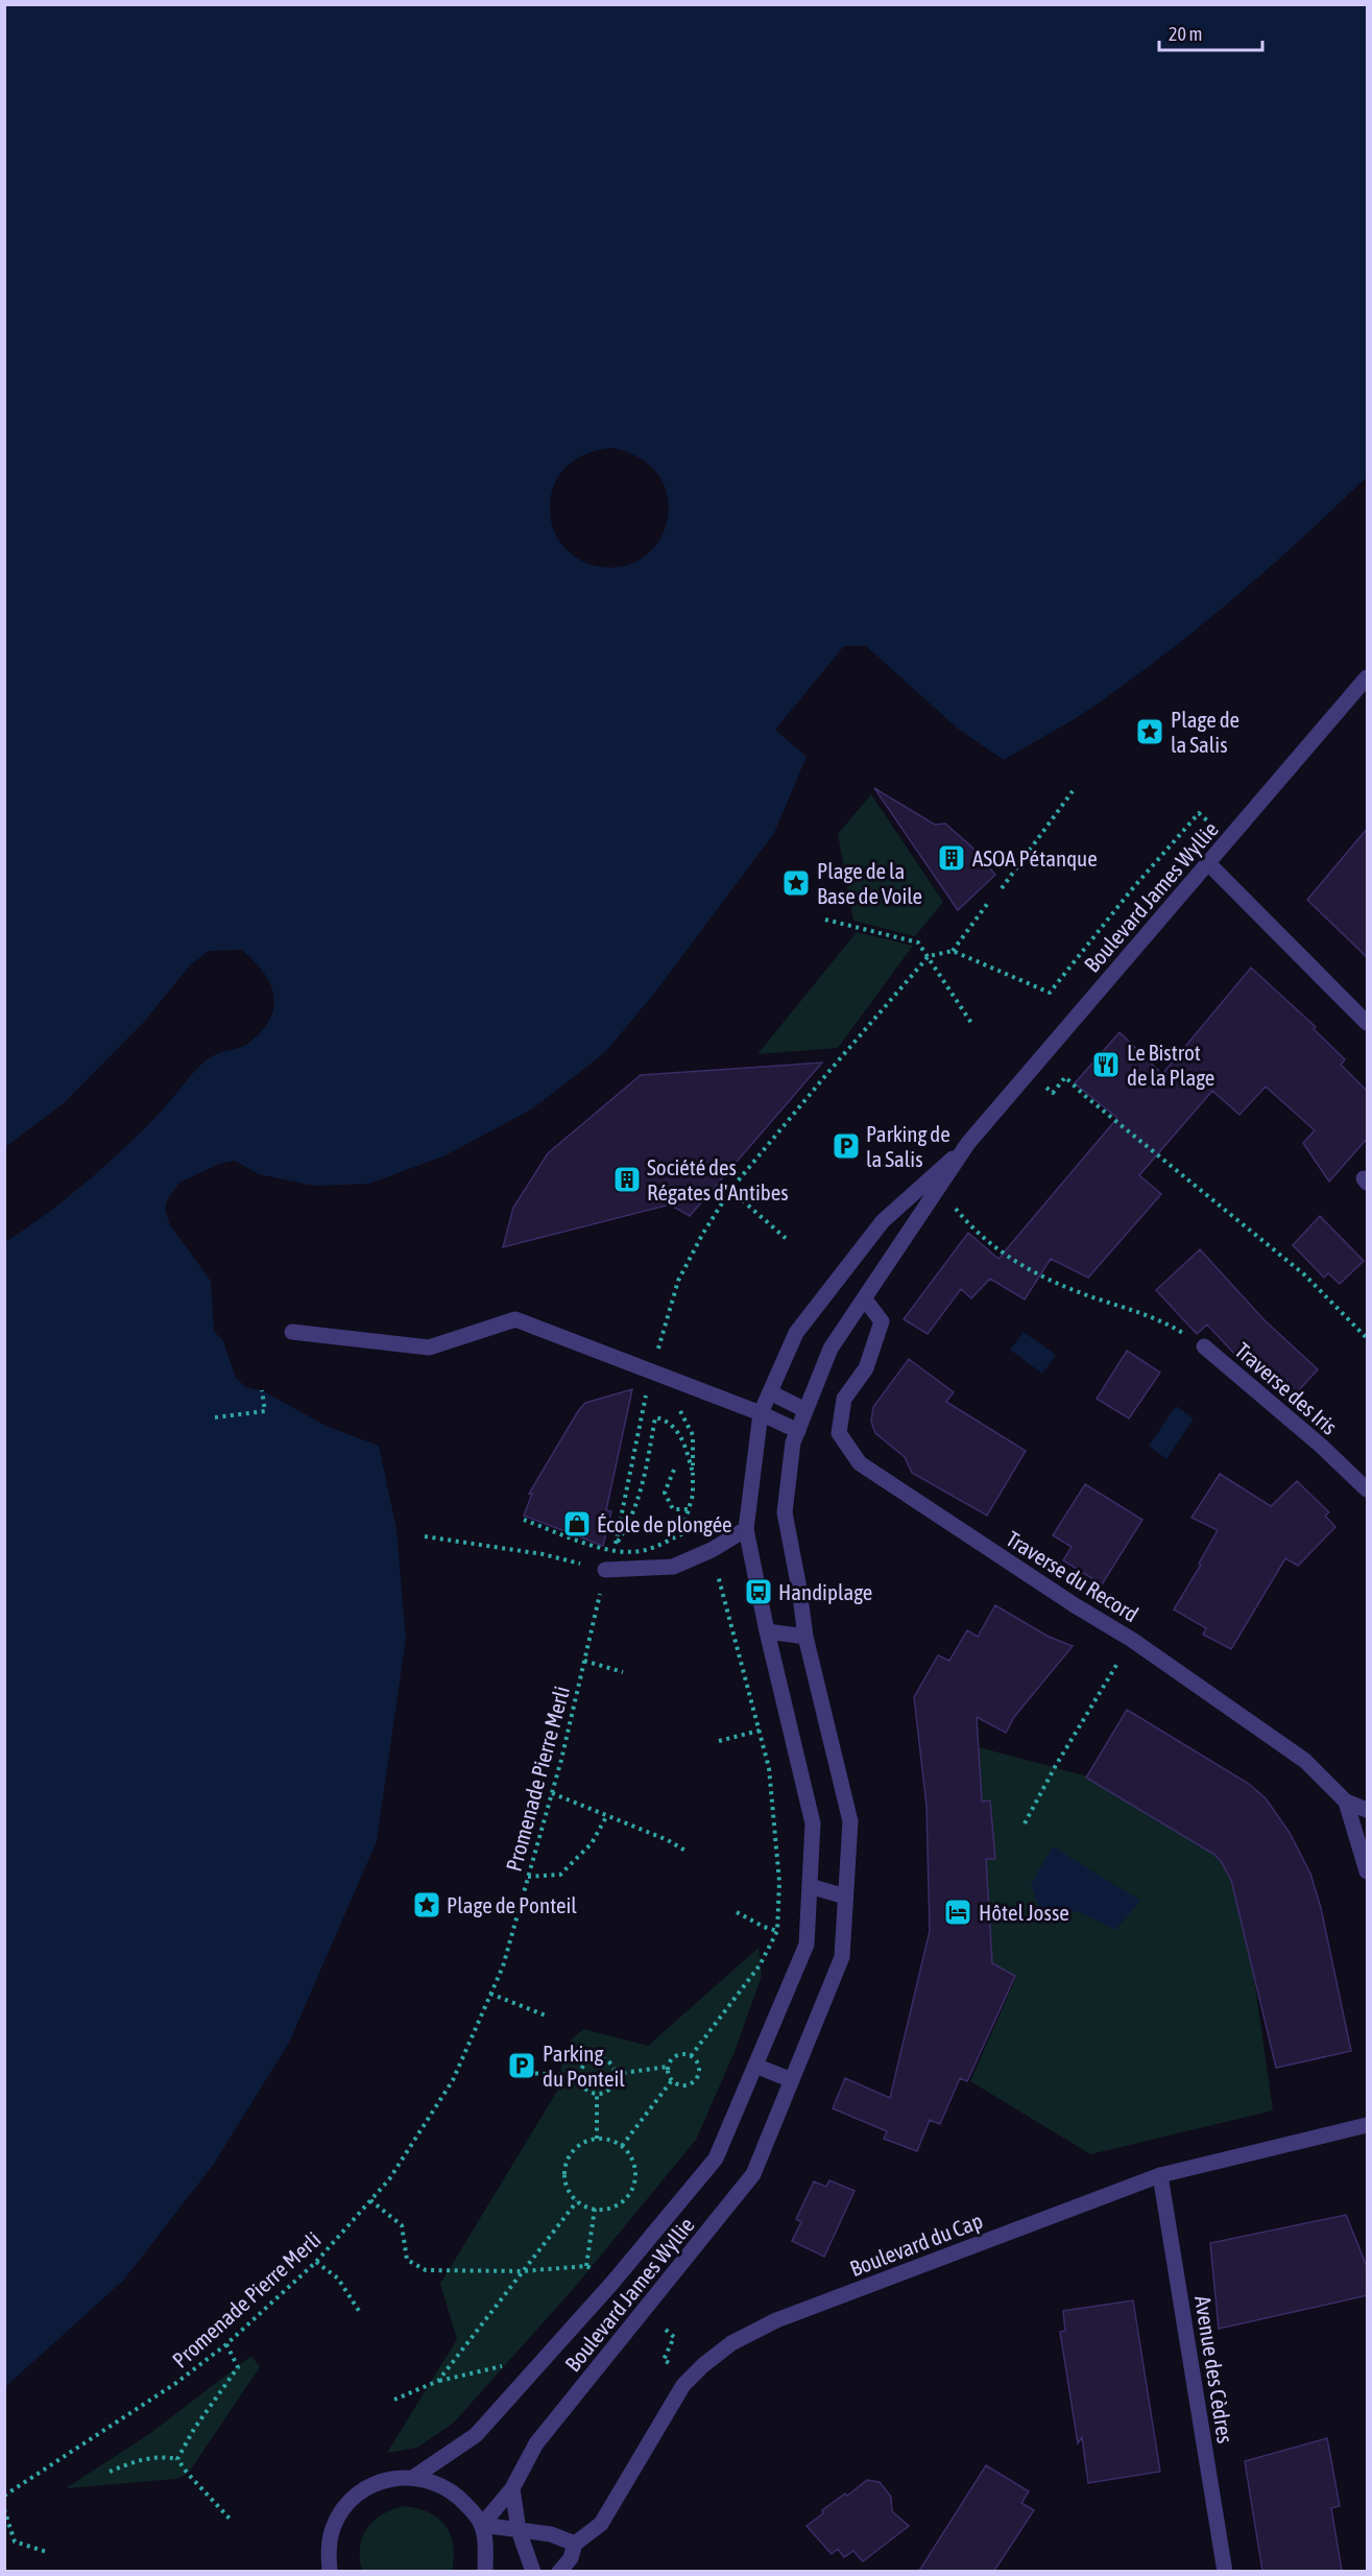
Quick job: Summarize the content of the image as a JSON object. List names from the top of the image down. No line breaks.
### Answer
{"streets":{"street":["Boulevard James Wyllie","Traverse des Iris","Traverse du Record","Boulevard du Cap","Avenue des Cèdres"],"path":["Promenade Pierre Merli"]},"crossings":[["Boulevard James Wyllie","Traverse du Record"],["Boulevard du Cap","Avenue des Cèdres"]],"places":{"place":["Plage de la Salis","Plage de la Base de Voile","Plage de Ponteil"],"building":["ASOA Pétanque","Société des Régates d'Antibes"],"restaurant":["Le Bistrot de la Plage"],"parking":["Parking de la Salis","Parking du Ponteil"],"shop":["École de plongée"],"bus stop":["Handiplage"],"hotel":["Hôtel Josse"]},"scale_bar":"20 m"}
